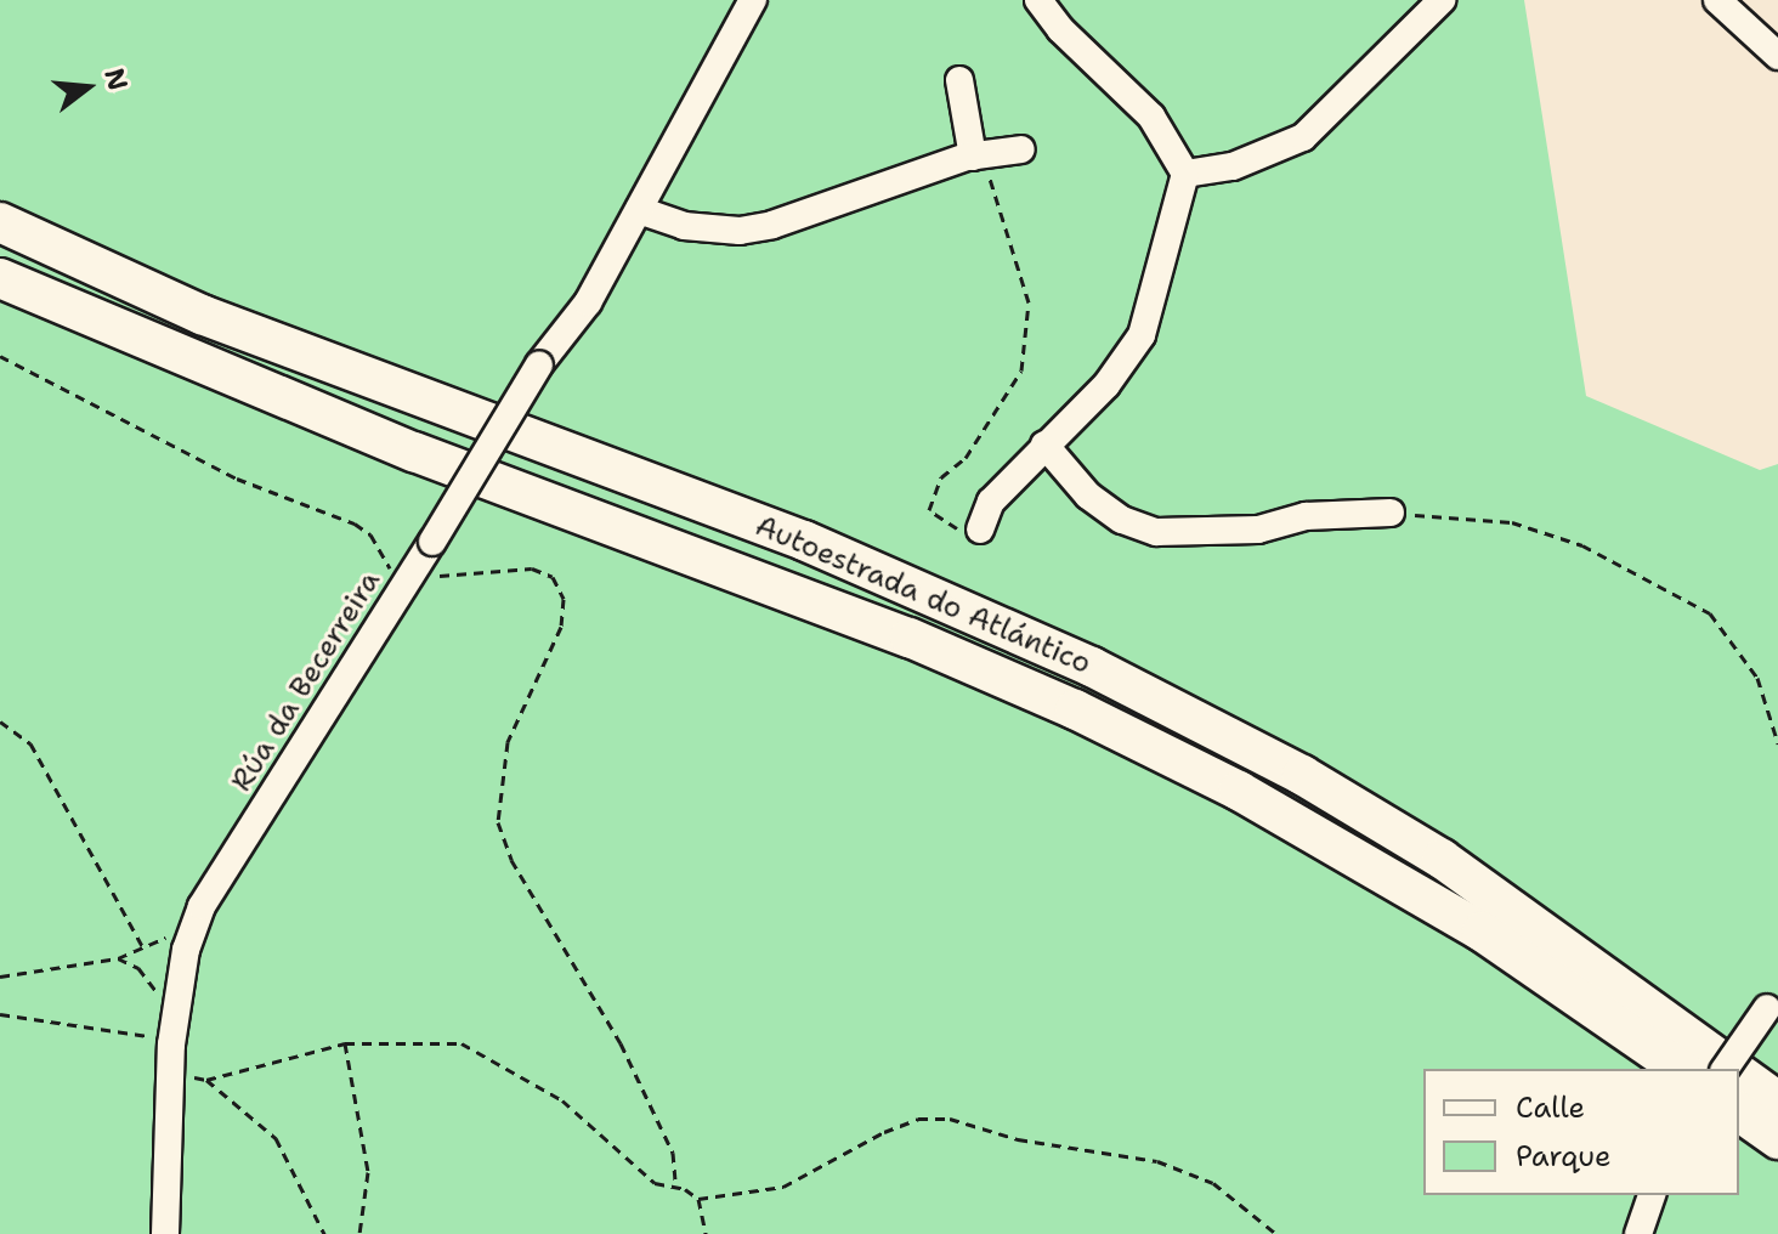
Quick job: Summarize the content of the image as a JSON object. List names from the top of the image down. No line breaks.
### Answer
{"streets":{"highway":["Autoestrada do Atlántico"],"street":["Rúa da Becerreira"]},"legend":["Calle","Parque"],"north":"right"}
